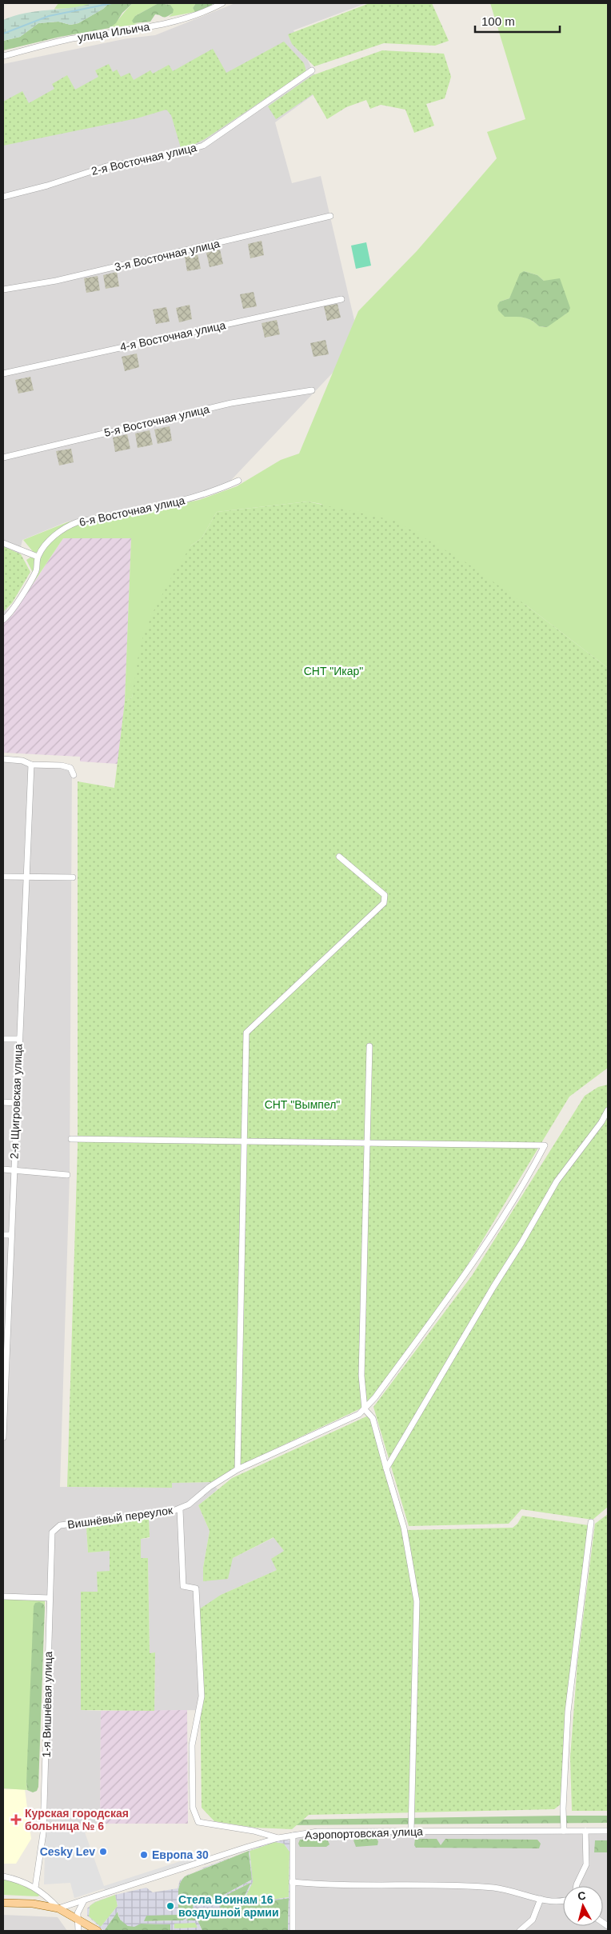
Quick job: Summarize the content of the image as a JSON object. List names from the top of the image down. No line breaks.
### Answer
{"streets":{"street":["улица Ильича","2-я Восточная улица","3-я Восточная улица","4-я Восточная улица","5-я Восточная улица","6-я Восточная улица","2-я Щигровская улица","Вишнёвый переулок","1-я Вишнёвая улица","Аэропортовская улица"]},"crossings":[["Вишнёвый переулок","1-я Вишнёвая улица"]],"parks":["СНТ \"Икар\"","СНТ \"Вымпел\""],"places":{"health":["Курская городская больница № 6"],"other":["Cesky Lev","Европа 30","Стела Воинам 16 воздушной армии"]},"scale_bar":"100 m","north":"top"}
